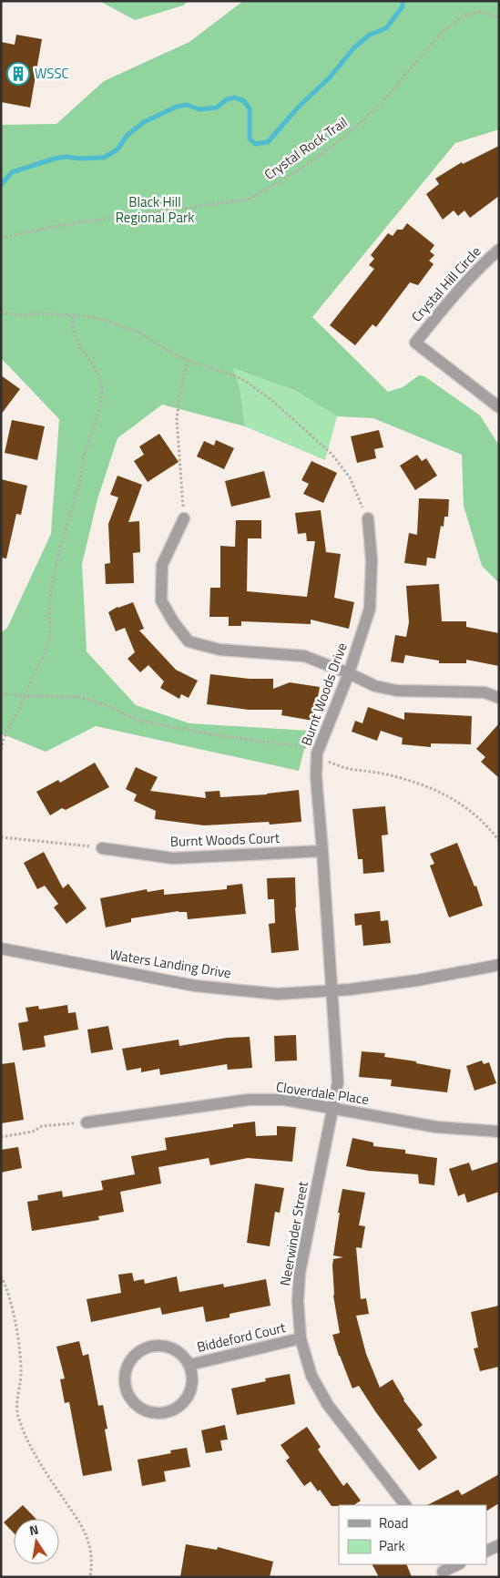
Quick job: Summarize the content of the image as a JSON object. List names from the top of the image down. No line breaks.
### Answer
{"streets":{"street":["Crystal Hill Circle","Burnt Woods Drive","Burnt Woods Court","Waters Landing Drive","Cloverdale Place","Neerwinder Street","Biddeford Court"],"path":["Crystal Rock Trail"]},"crossings":[["Burnt Woods Drive","Burnt Woods Court"],["Burnt Woods Drive","Waters Landing Drive"],["Burnt Woods Drive","Neerwinder Street"],["Waters Landing Drive","Neerwinder Street"],["Cloverdale Place","Neerwinder Street"],["Neerwinder Street","Biddeford Court"]],"parks":["Black Hill Regional Park"],"places":{"building":["WSSC"]},"legend":["Road","Park"],"north":"top"}
